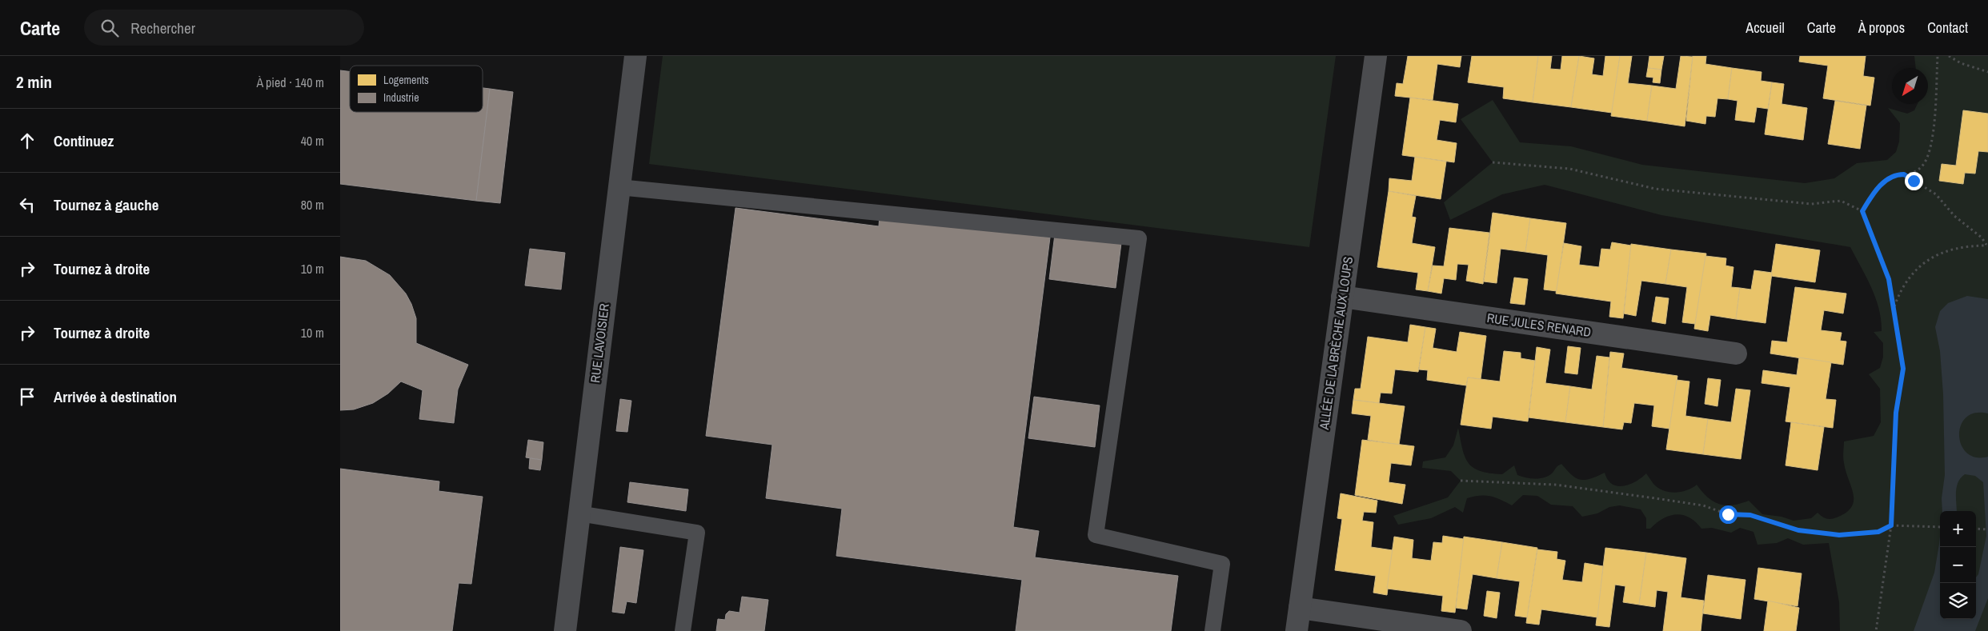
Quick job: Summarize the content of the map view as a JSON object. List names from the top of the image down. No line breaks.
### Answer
{"streets":{"street":["RUE JULES RENARD","RUE LAVOISIER","ALLÉE DE LA BRÈCHE AUX LOUPS"]},"crossings":[["RUE JULES RENARD","ALLÉE DE LA BRÈCHE AUX LOUPS"]],"legend":["Logements","Industrie"],"north":"bottom left","page":{"header":"Carte","search":"Rechercher","nav":["Accueil","Carte","À propos","Contact"],"heading":["2 min","À pied · 140 m"],"list":[["Continuez","40 m"],["Tournez à gauche","80 m"],["Tournez à droite","10 m"],["Tournez à droite","10 m"],"Arrivée à destination"],"map_buttons":["+","−"]}}
